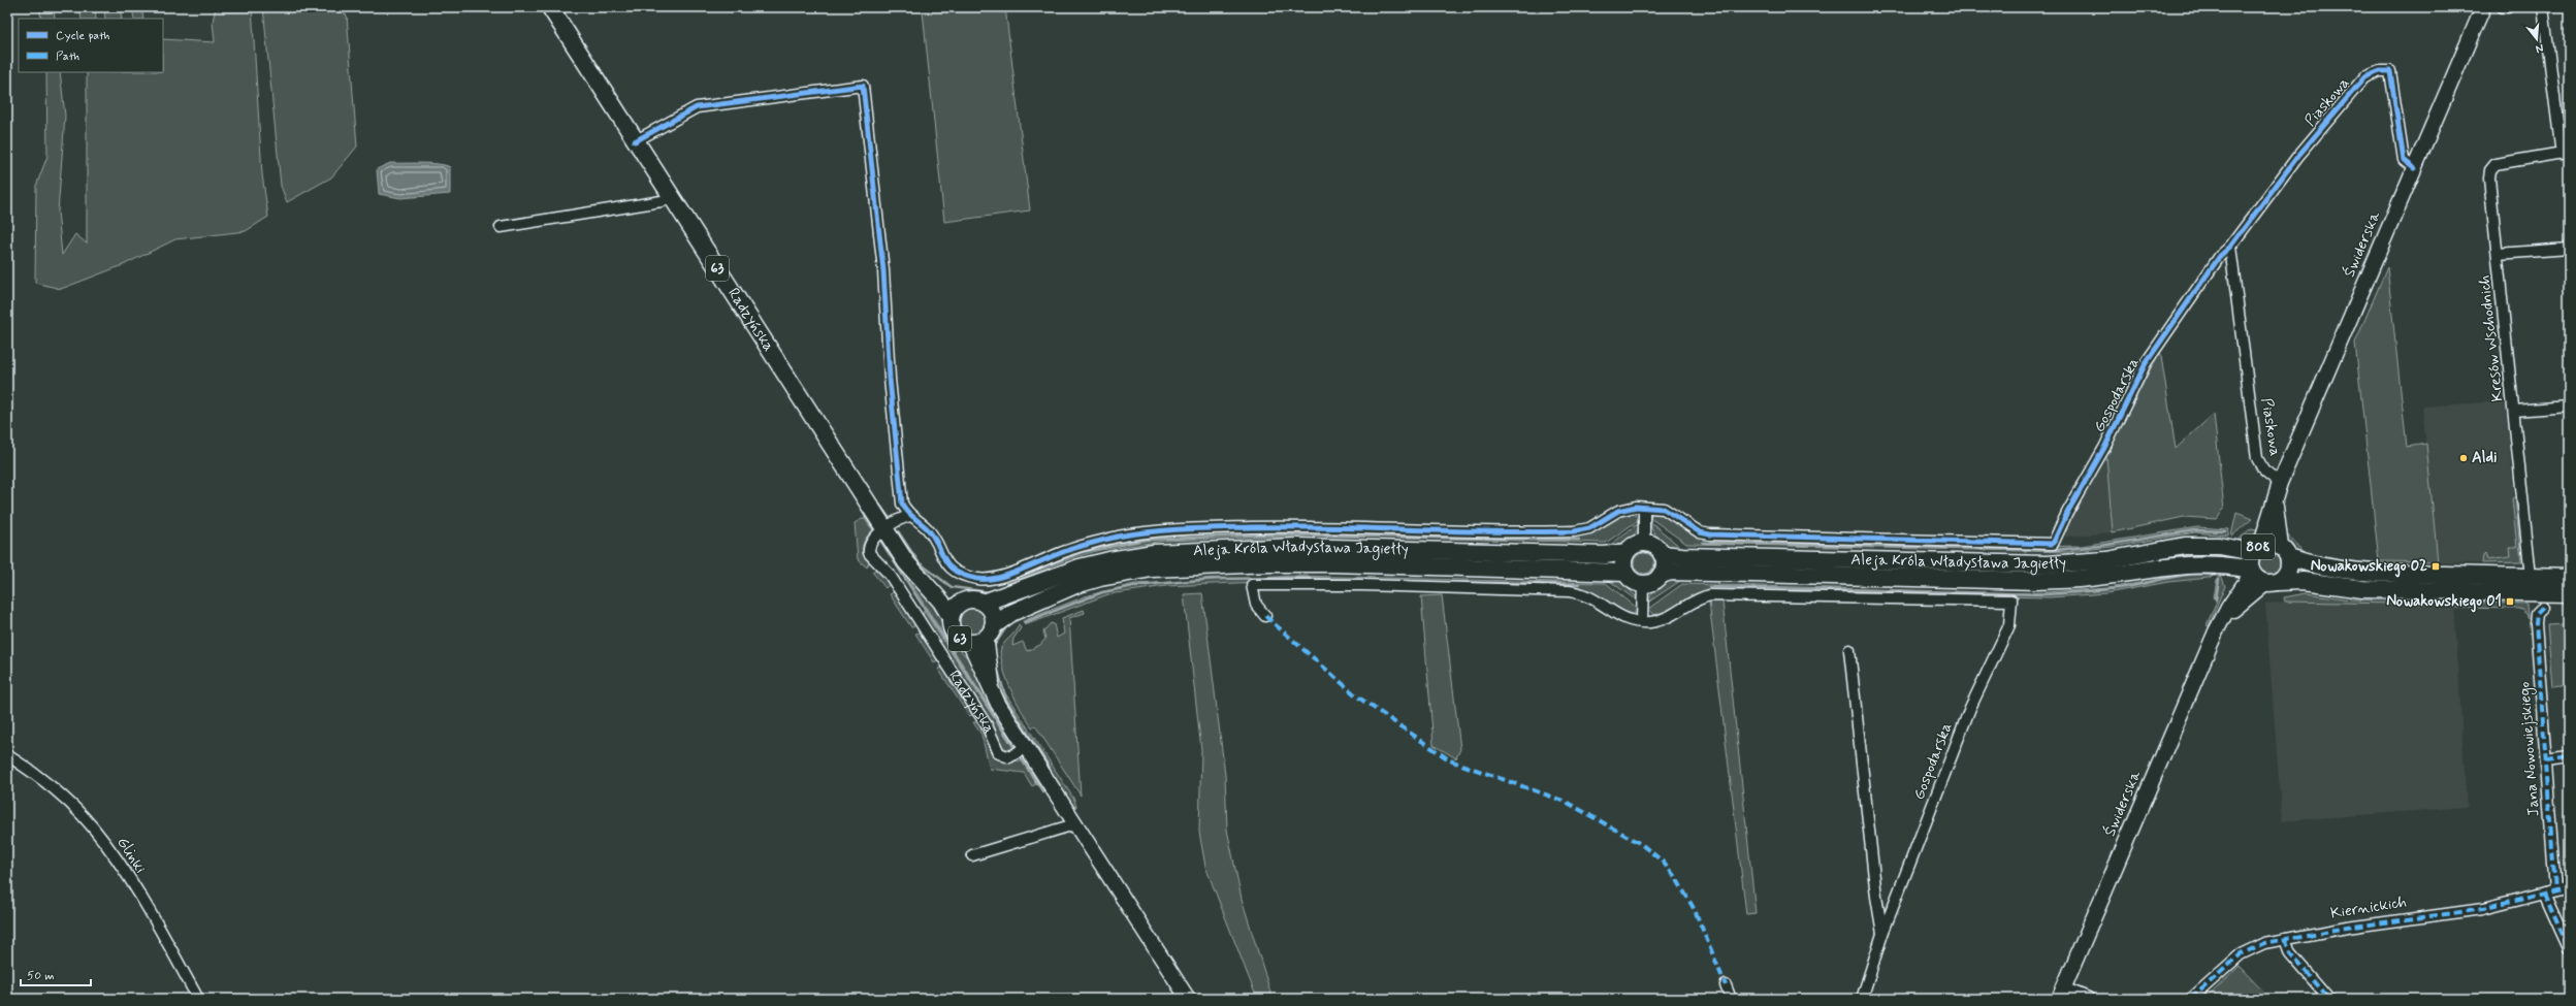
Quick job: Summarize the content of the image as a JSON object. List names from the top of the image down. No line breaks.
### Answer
{"streets":{"main road":["Świderska","63","Radzyńska","808","Aleja Króla Władysława Jagiełły"],"street":["Piaskowa","Kresów Wschodnich","Gospodarska","Jana Nowowiejskiego","Glinki","Kiernickich"]},"crossings":[["Piaskowa","Świderska"],["Piaskowa","Gospodarska"],["Świderska","808"],["Świderska","Aleja Króla Władysława Jagiełły"],["63","Radzyńska"],["63","Aleja Króla Władysława Jagiełły"],["Radzyńska","Aleja Króla Władysława Jagiełły"],["808","Aleja Króla Władysława Jagiełły"],["Jana Nowowiejskiego","Kiernickich"]],"places":{"other":["Aldi"],"transit":["Nowakowskiego 02","Nowakowskiego 01"]},"legend":["Cycle path","Path"],"scale_bar":"50 m","north":"bottom"}
